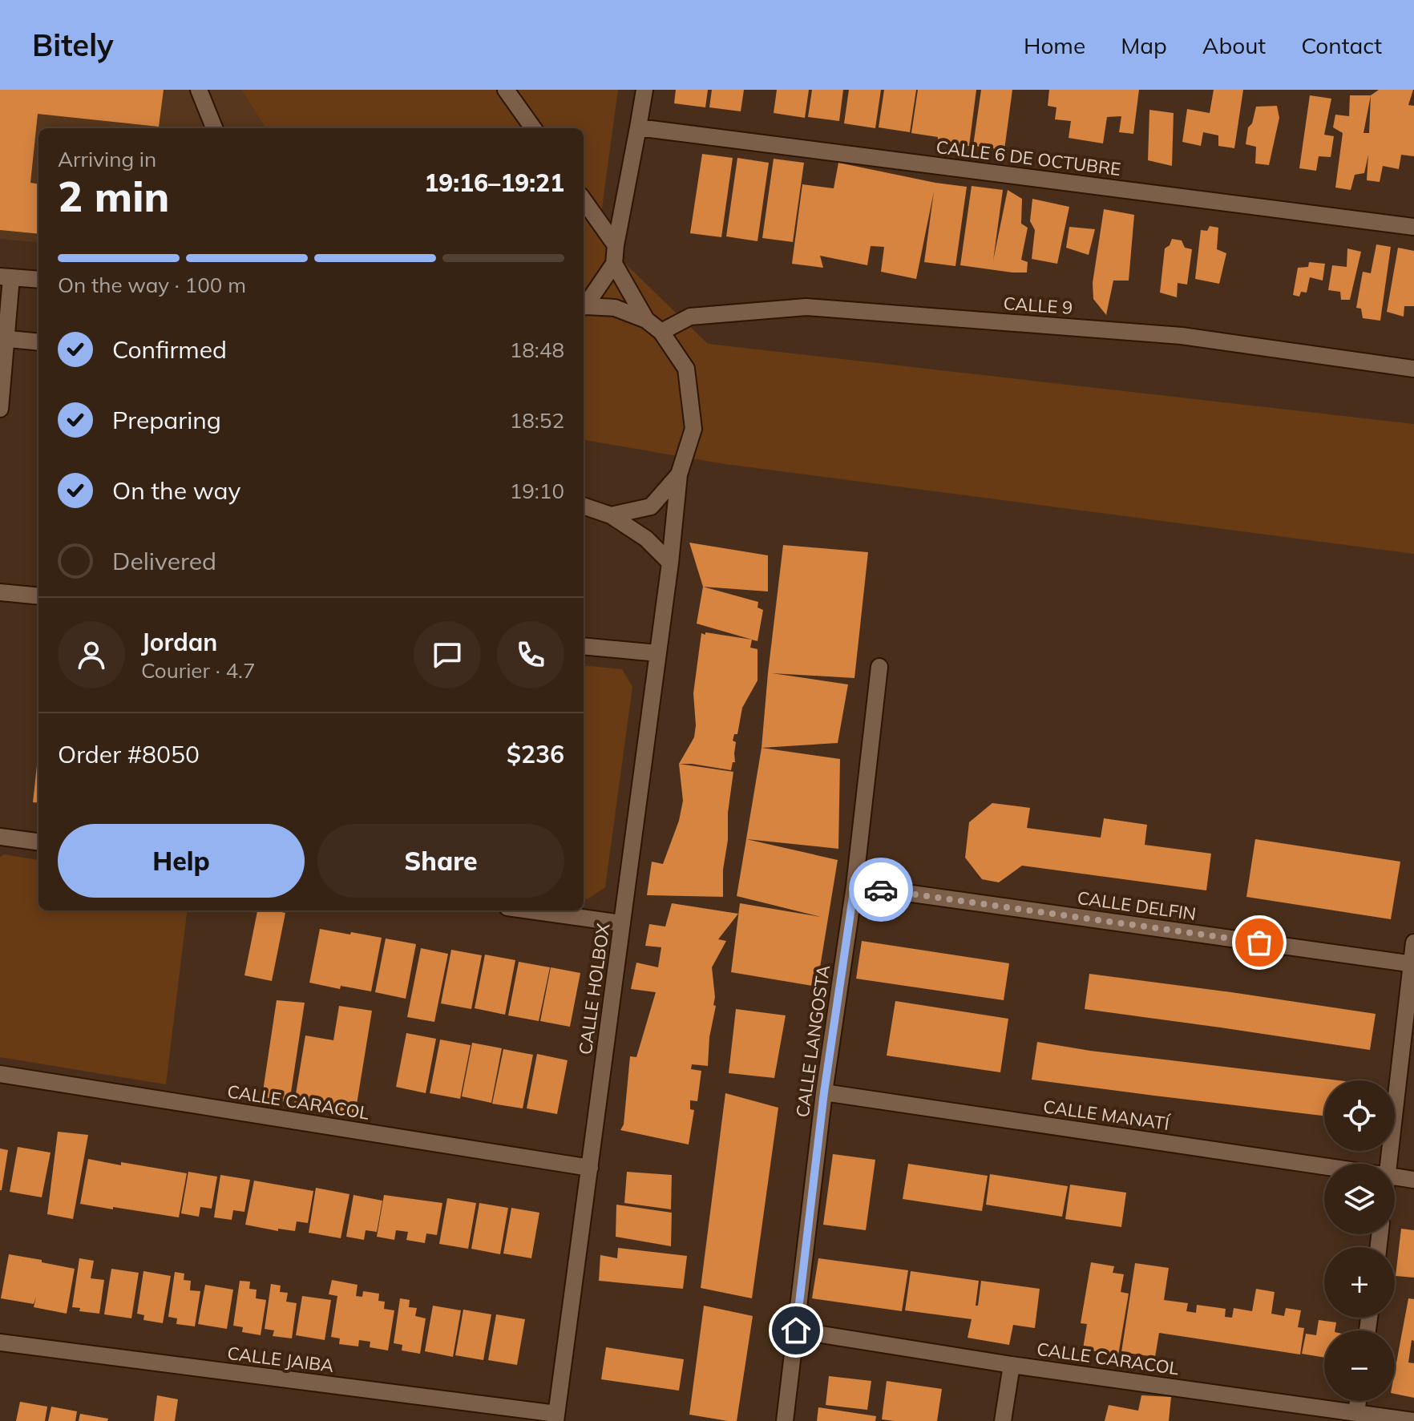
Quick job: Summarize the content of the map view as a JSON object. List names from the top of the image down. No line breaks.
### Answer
{"streets":{"street":["CALLE 6 DE OCTUBRE","CALLE 9","CALLE DELFIN","CALLE HOLBOX","CALLE LANGOSTA","CALLE CARACOL","CALLE MANATÍ","CALLE JAIBA"]},"crossings":[["CALLE DELFIN","CALLE LANGOSTA"],["CALLE HOLBOX","CALLE CARACOL"],["CALLE HOLBOX","CALLE JAIBA"],["CALLE LANGOSTA","CALLE CARACOL"],["CALLE LANGOSTA","CALLE MANATÍ"]],"page":{"header":"Bitely","nav":["Home","Map","About","Contact"],"heading":["2 min","Arriving in","19:16–19:21"],"panel":["Jordan","Courier · 4.7","Order #8050","$236"],"bar":"On the way · 100 m","list":[["Confirmed","18:48"],["Preparing","18:52"],["On the way","19:10"],"Delivered"],"buttons":["Help","Share"],"map_buttons":["+","−"]}}
